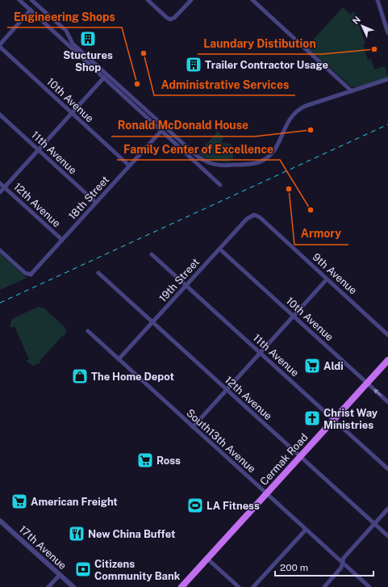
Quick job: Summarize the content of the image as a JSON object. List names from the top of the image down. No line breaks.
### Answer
{"streets":{"main road":["Cermak Road"],"street":["10th Avenue","11th Avenue","18th Street","12th Avenue","9th Avenue","19th Street","South13th Avenue","17th Avenue"]},"crossings":[["10th Avenue","18th Street"],["10th Avenue","19th Street"],["10th Avenue","Cermak Road"],["11th Avenue","18th Street"],["11th Avenue","19th Street"],["11th Avenue","Cermak Road"],["18th Street","12th Avenue"],["12th Avenue","19th Street"],["12th Avenue","Cermak Road"],["9th Avenue","19th Street"],["19th Street","South13th Avenue"],["South13th Avenue","Cermak Road"]],"places":{"building":["Stuctures Shop","Trailer Contractor Usage"],"other":["Laundary Distibution","Administrative Services","Engineering Shops","Ronald McDonald House","Armory","Family Center of Excellence"],"supermarket":["Aldi","Ross","American Freight"],"shop":["The Home Depot"],"church":["Christ Way Ministries"],"sports":["LA Fitness"],"restaurant":["New China Buffet"],"bank":["Citizens Community Bank"]},"scale_bar":"200 m","north":"top left"}
